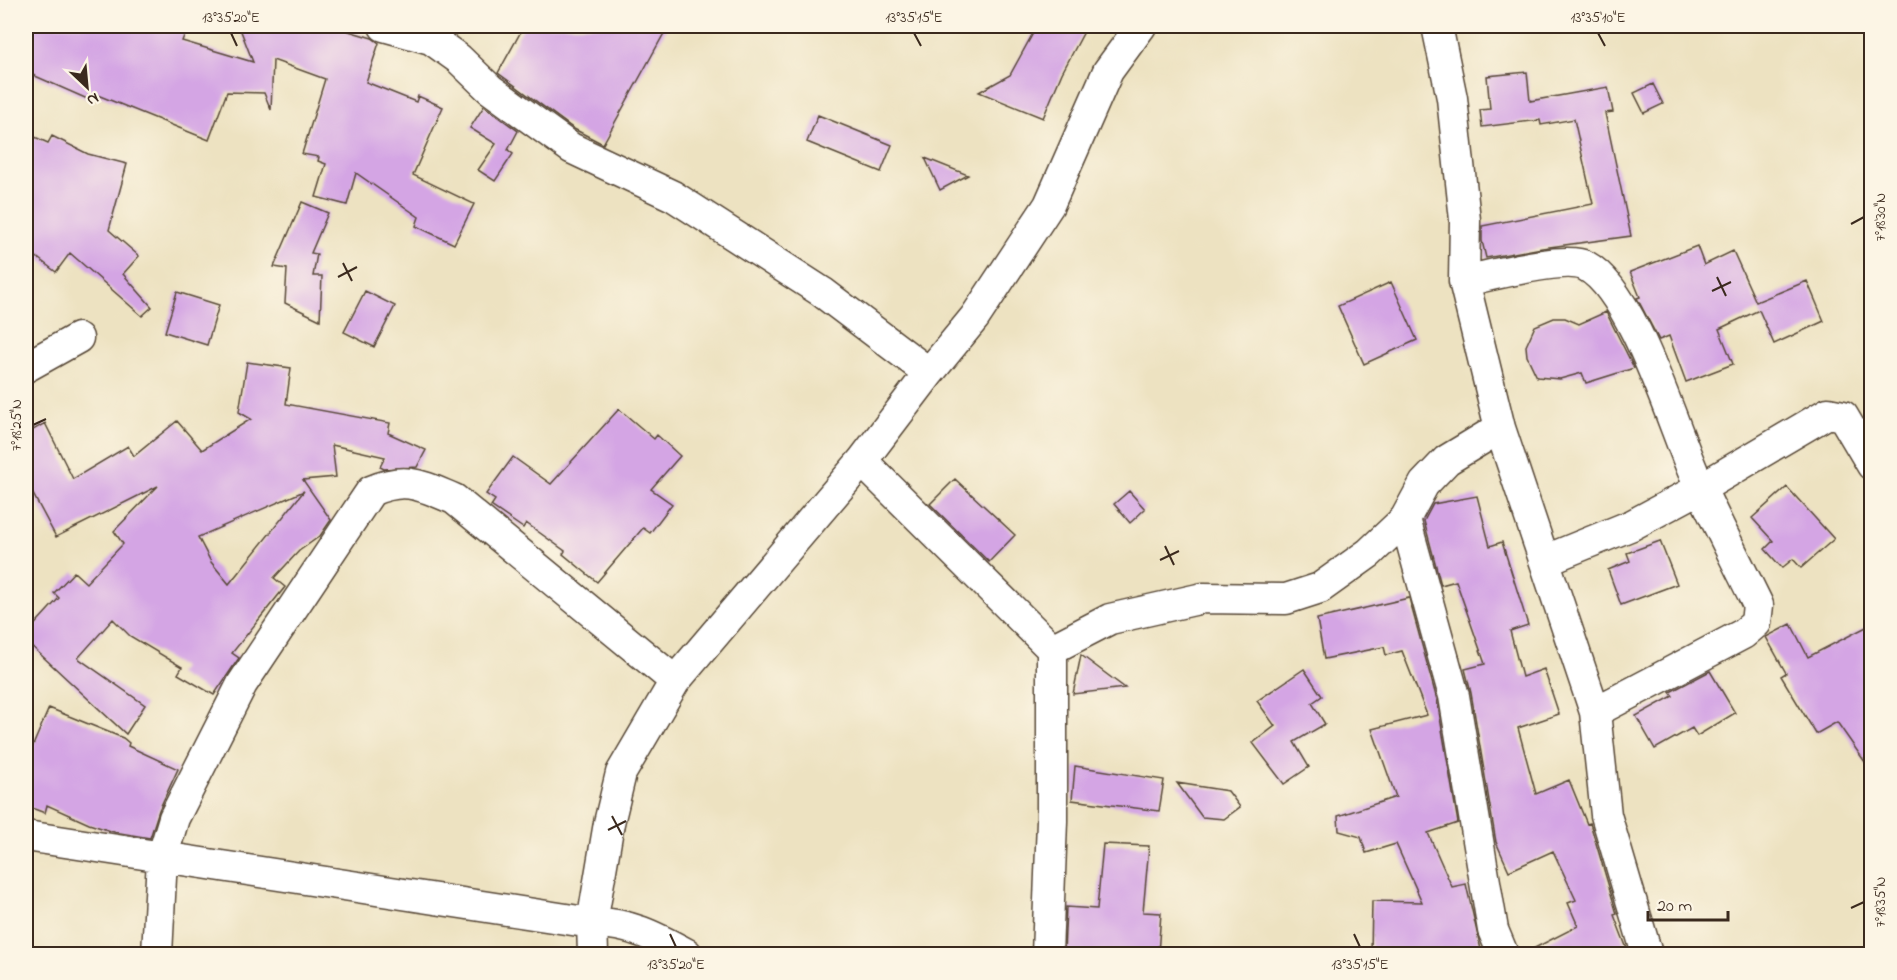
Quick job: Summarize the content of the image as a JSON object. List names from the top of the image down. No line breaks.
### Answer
{"scale_bar":"20 m","north":"bottom right","coordinates":["13°35'20\"E","13°35'15\"E","13°35'10\"E","7°18'30\"N","7°18'25\"N","7°18'35\"N"]}
